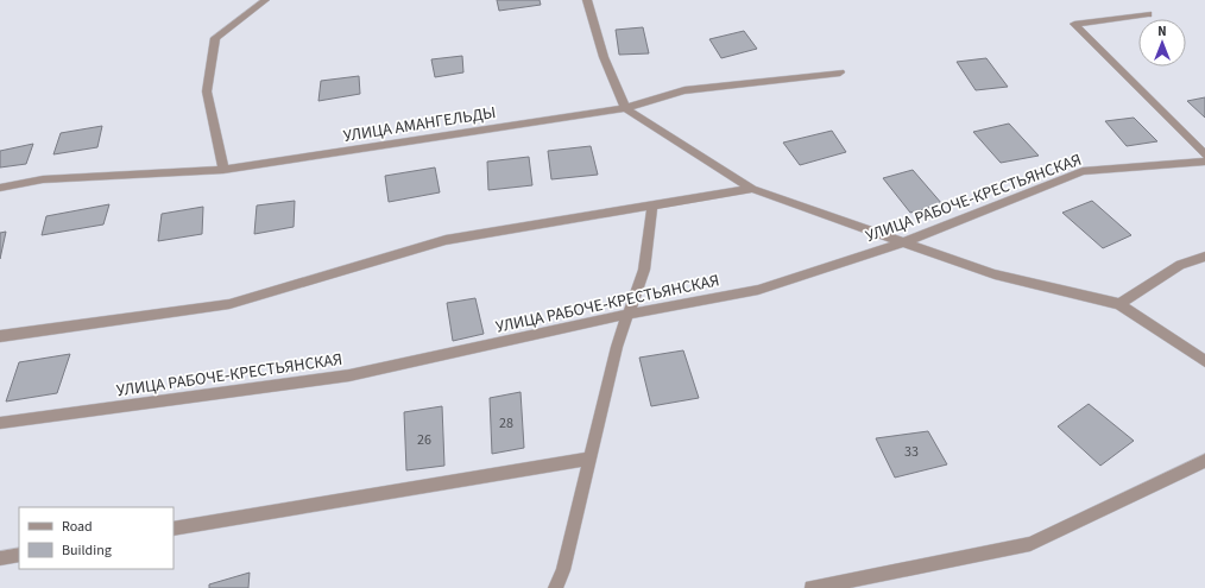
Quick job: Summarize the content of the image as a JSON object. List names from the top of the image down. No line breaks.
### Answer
{"streets":{"street":["УЛИЦА АМАНГЕЛЬДЫ","УЛИЦА РАБОЧЕ-КРЕСТЬЯНСКАЯ"]},"house_numbers":["28","26","33"],"legend":["Road","Building"],"north":"top"}
